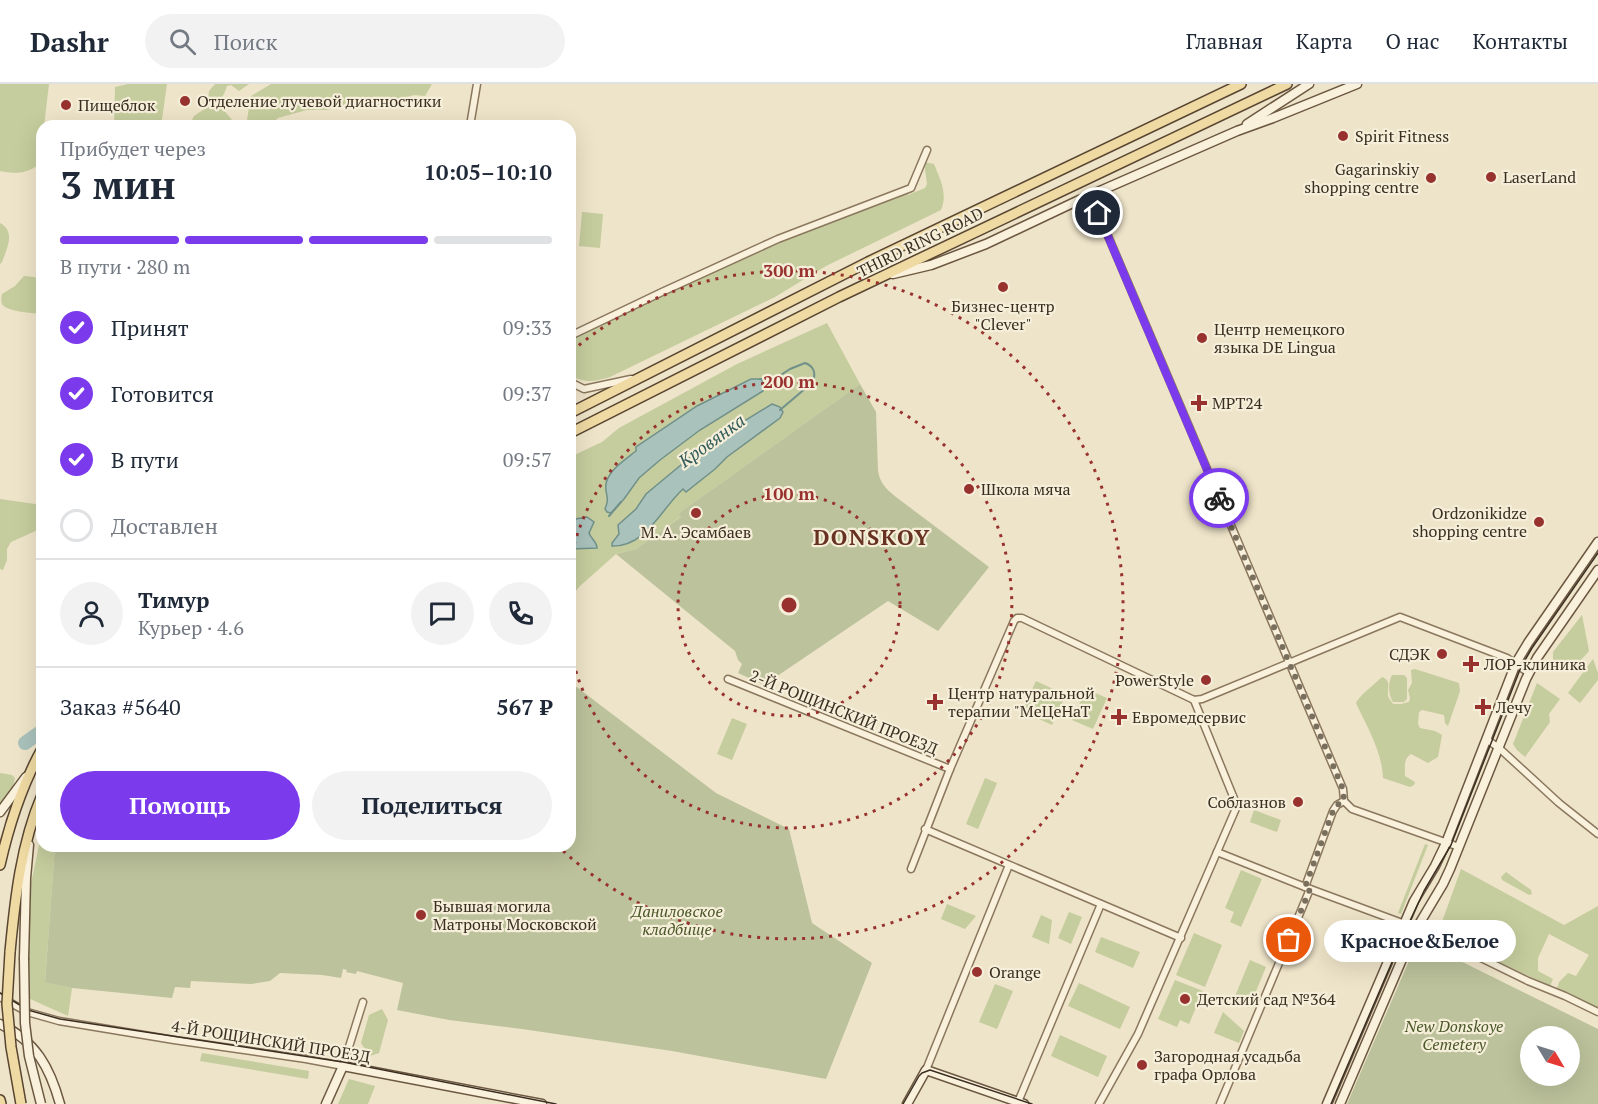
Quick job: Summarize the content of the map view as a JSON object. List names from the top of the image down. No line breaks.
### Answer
{"streets":{"main road":["THIRD RING ROAD","4-Й РОЩИНСКИЙ ПРОЕЗД"],"street":["2-Й РОЩИНСКИЙ ПРОЕЗД"]},"districts":["DONSKOY"],"water":["Кровянка"],"parks":["Даниловское кладбище","New Donskoye Cemetery"],"places":{"other":["Отделение лучевой диагностики","Пищеблок","Spirit Fitness","LaserLand","Gagarinskiy shopping centre","Бизнес-центр \"Clever\"","Центр немецкого языка DE Lingua","Школа мяча","М. А. Эсамбаев","Ordzonikidze shopping centre","СДЭК","PowerStyle","Соблазнов","Бывшая могила Матроны Московской","Красное&Белое","Orange","Детский сад №364","Загородная усадьба графа Орлова"],"health":["МРТ24","ЛОР-клиника","Центр натуральной терапии \"МеЦеНаТ","Лечу","Евромедсервис"]},"north":"bottom right","page":{"header":"Dashr","search":"Поиск","nav":["Главная","Карта","О нас","Контакты"],"heading":["3 мин","Прибудет через","10:05–10:10"],"panel":["Тимур","Курьер · 4.6","Заказ #5640","567 ₽"],"bar":"В пути · 280 m","list":[["Принят","09:33"],["Готовится","09:37"],["В пути","09:57"],"Доставлен"],"buttons":["Помощь","Поделиться"],"bubble":"Красное&Белое"},"rings":["300 m","200 m","100 m"]}
